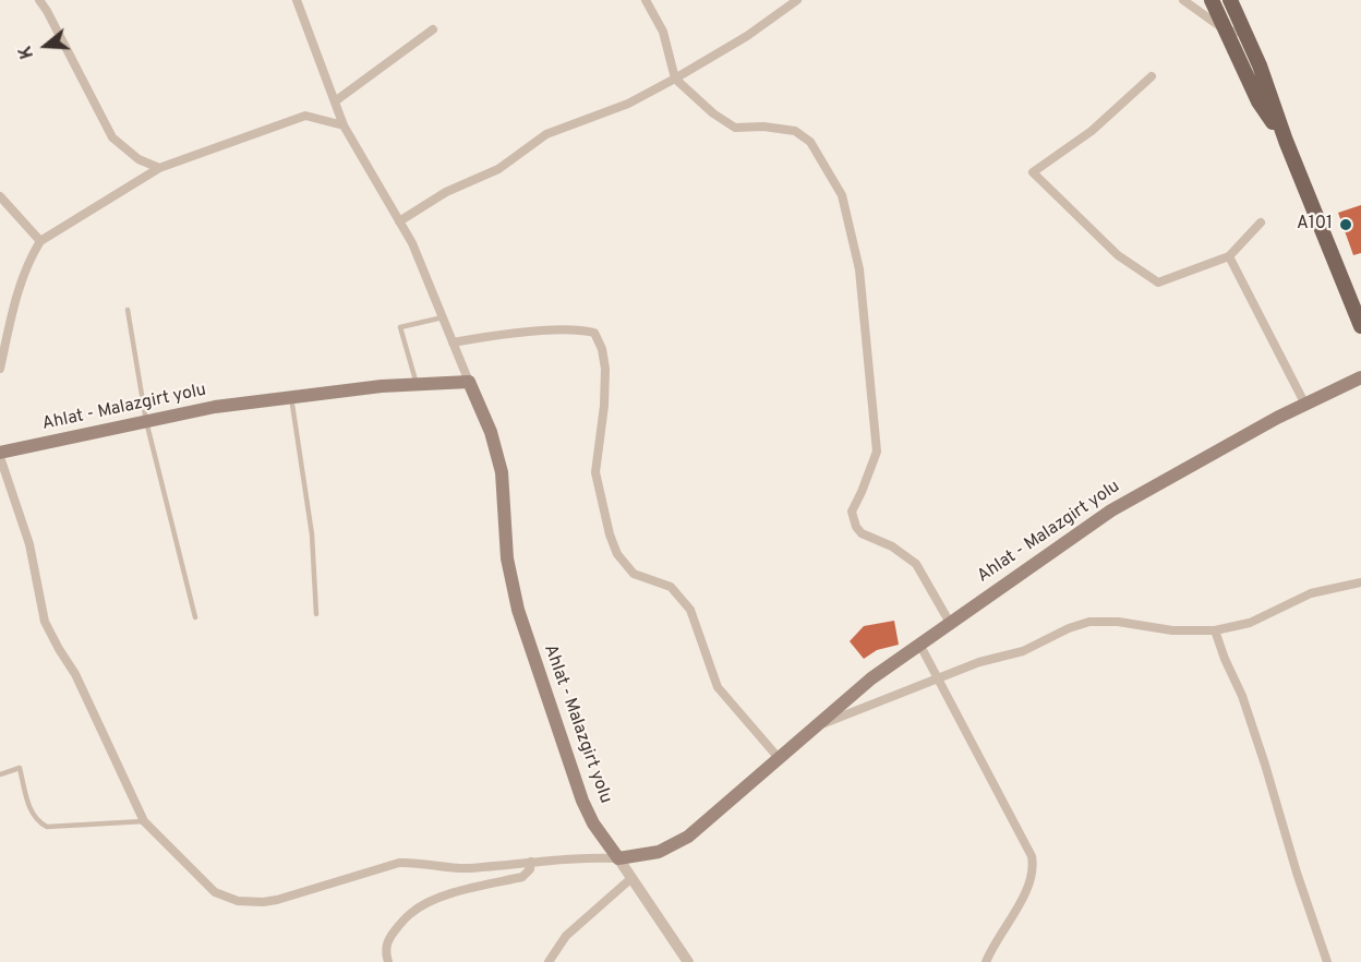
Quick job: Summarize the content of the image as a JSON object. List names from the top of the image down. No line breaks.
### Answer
{"streets":{"main road":["Ahlat - Malazgirt yolu"]},"places":["A101"],"north":"left"}
